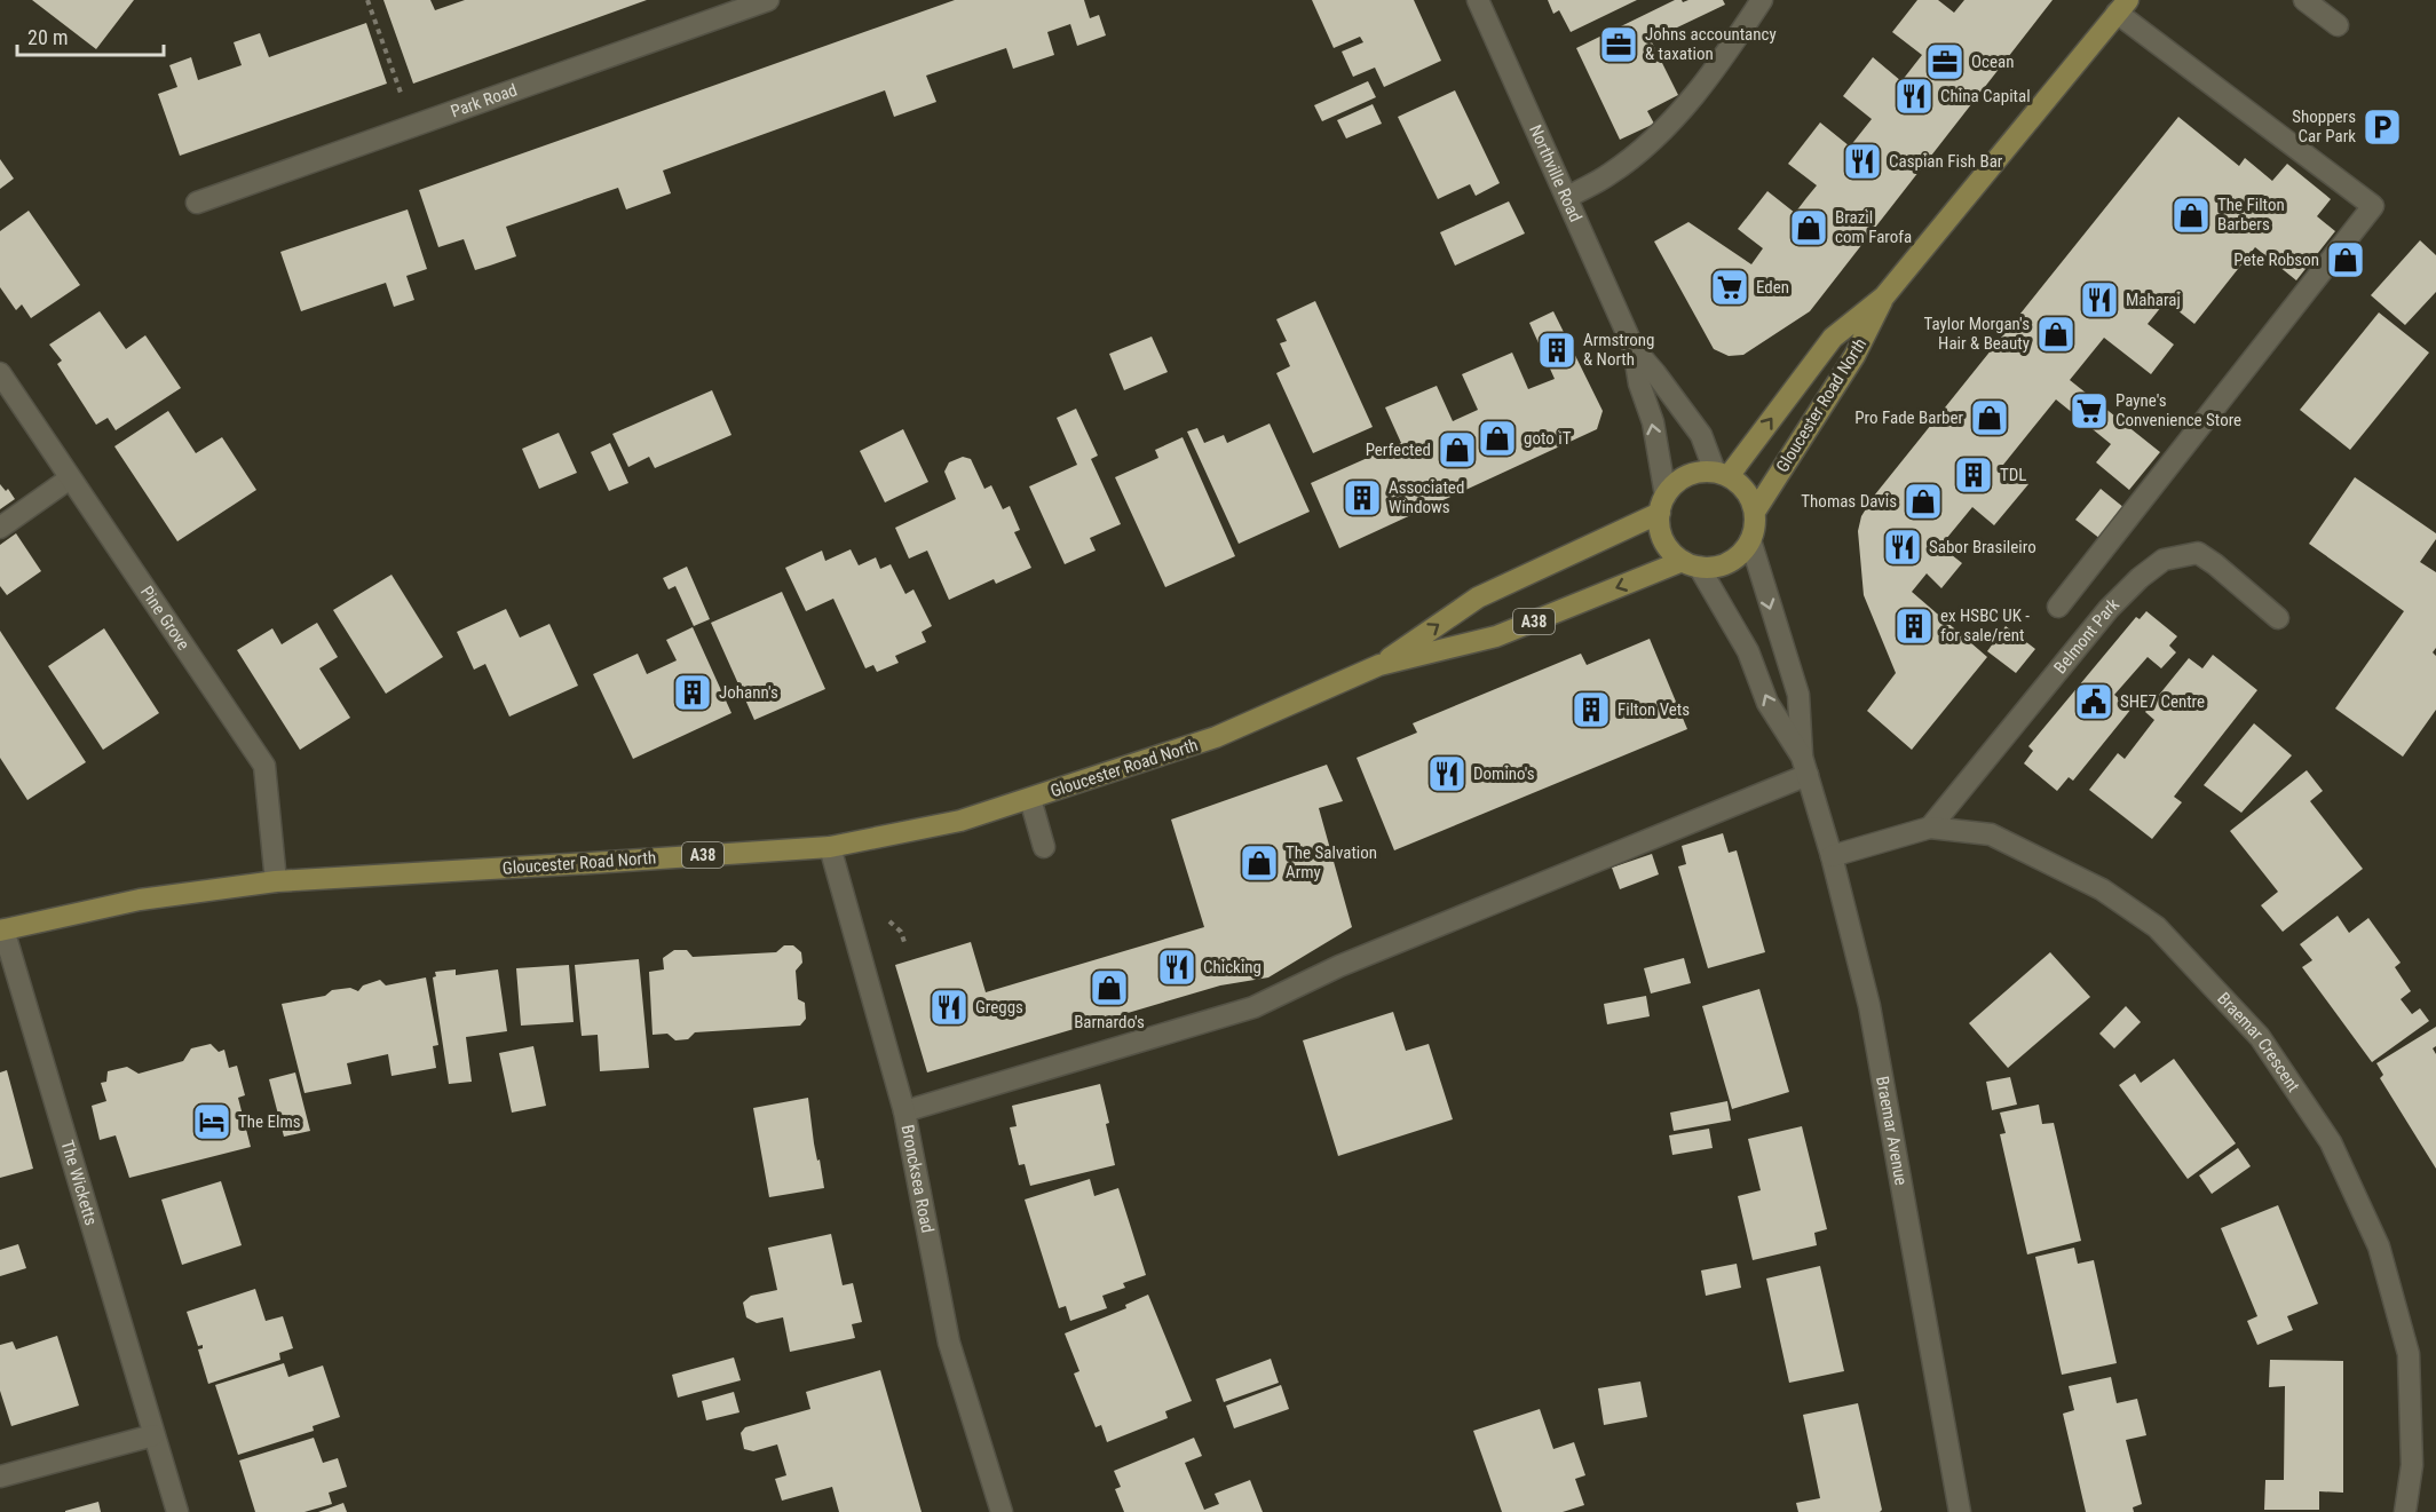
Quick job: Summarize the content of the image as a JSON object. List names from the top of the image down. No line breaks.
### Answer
{"streets":{"main road":["Gloucester Road North","A38"],"street":["Park Road","Northville Road","Pine Grove","Belmont Park","Braemar Crescent","Braemar Avenue","Broncksea Road","The Wicketts"]},"crossings":[["Northville Road","Gloucester Road North"],["Northville Road","A38"],["Northville Road","Braemar Avenue"],["Gloucester Road North","Pine Grove"],["Gloucester Road North","A38"],["Gloucester Road North","Braemar Avenue"],["Gloucester Road North","Broncksea Road"],["Gloucester Road North","The Wicketts"],["A38","Braemar Avenue"],["Belmont Park","Braemar Crescent"],["Braemar Crescent","Braemar Avenue"]],"places":{"office":["Johns accountancy & taxation","Ocean"],"restaurant":["China Capital","Caspian Fish Bar","Maharaj","Sabor Brasileiro","Domino's","Chicking","Greggs"],"parking":["Shoppers Car Park"],"shop":["The Filton Barbers","Brazil com Farofa","Pete Robson","Taylor Morgan's Hair & Beauty","Pro Fade Barber","goto iT","Perfected","Thomas Davis","The Salvation Army","Barnardo's"],"supermarket":["Eden","Payne's Convenience Store"],"building":["Armstrong & North","TDL","Associated Windows","ex HSBC UK - for sale/rent","Johann's","Filton Vets"],"public building":["SHE7 Centre"],"hotel":["The Elms"]},"scale_bar":"20 m"}
